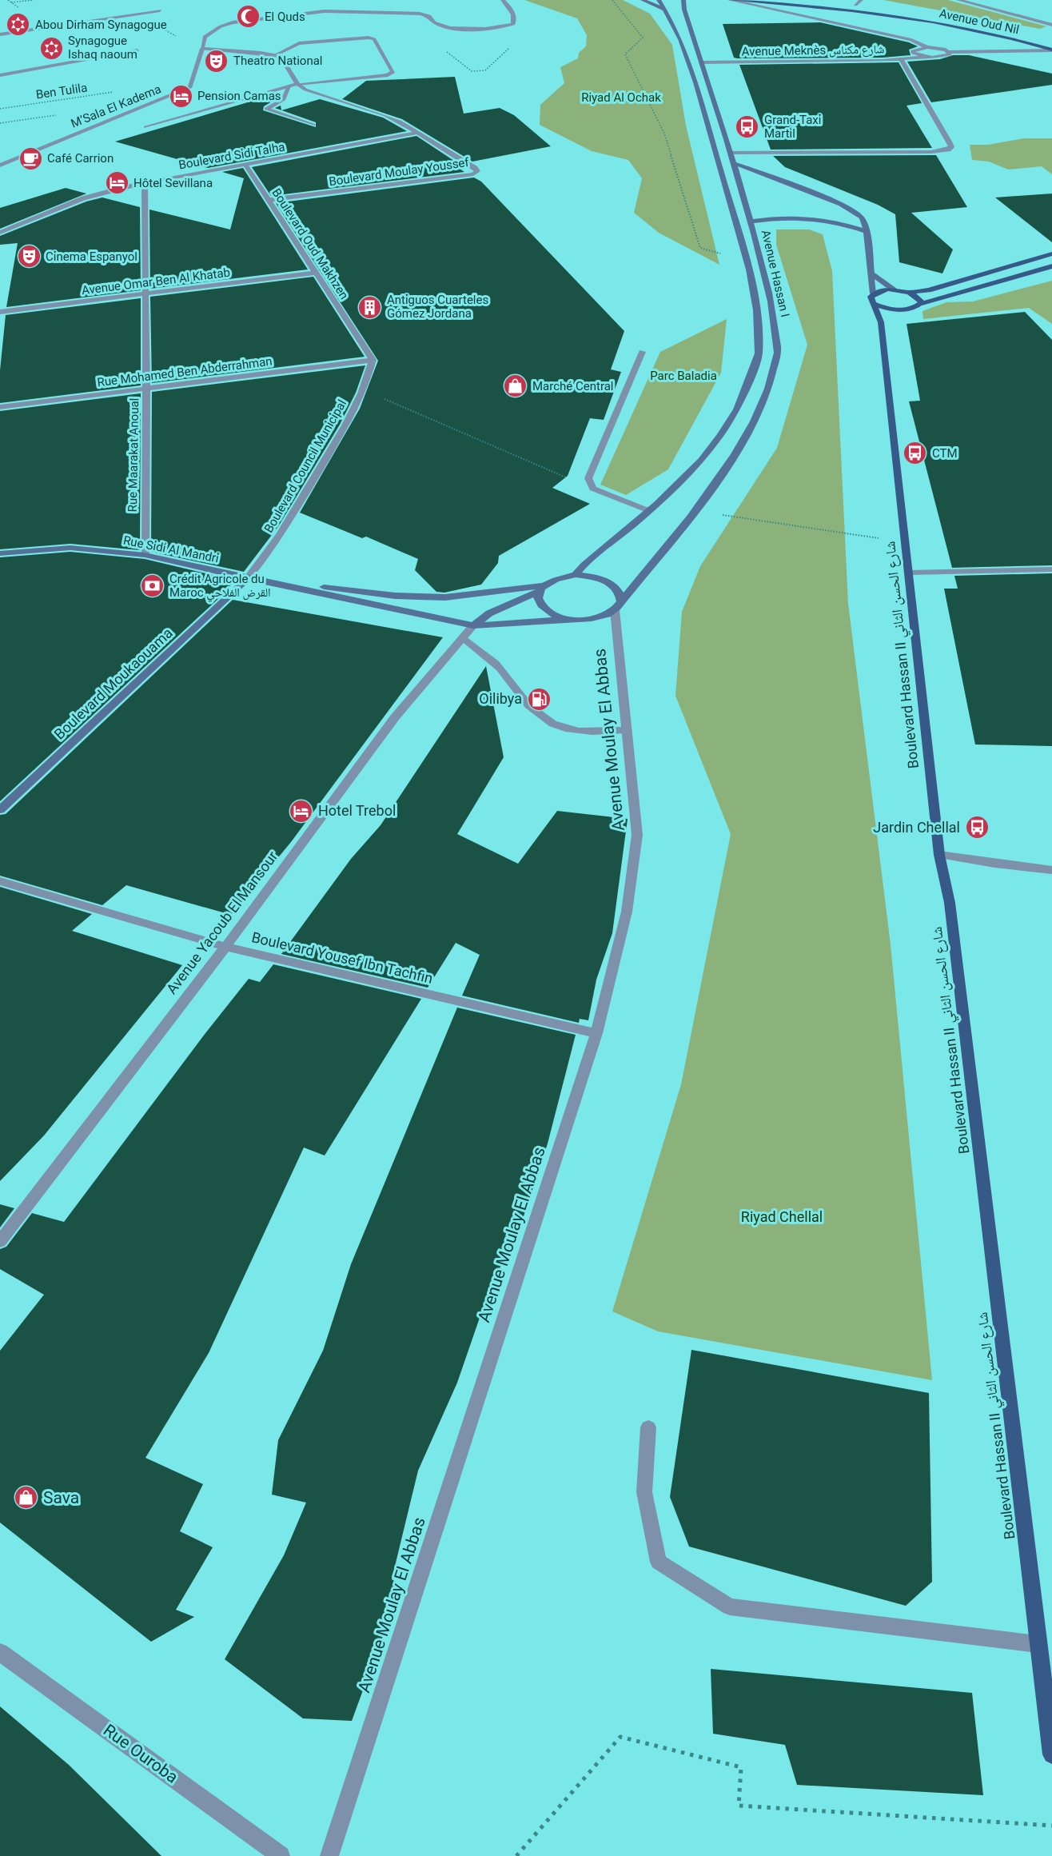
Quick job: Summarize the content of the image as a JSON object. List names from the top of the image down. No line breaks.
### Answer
{"streets":{"main road":["Avenue Oud Nil","Avenue Hassan I","Rue Sidi Al Mandri","Boulevard Hassan II شارع الحسن الثاني","Boulevard Moukaouama"],"street":["Avenue Meknès شارع مكناس","M’Sala El Kadema","Boulevard Sidi Talha","Boulevard Moulay Youssef","Boulevard Oud Makhzen","Avenue Omar Ben Al Khatab","Rue Mohamed Ben Abderrahman","Rue Maarakat Anoual","Boulevard Council Municipal","Avenue Moulay El Abbas","Avenue Yacoub El Mansour","Boulevard Yousef Ibn Tachfin","Rue Ouroba"],"path":["Ben Tulila"]},"crossings":[["Avenue Meknès شارع مكناس","Avenue Hassan I"],["Boulevard Sidi Talha","Boulevard Moulay Youssef"],["Boulevard Sidi Talha","Boulevard Oud Makhzen"],["Boulevard Sidi Talha","Rue Maarakat Anoual"],["Boulevard Moulay Youssef","Boulevard Oud Makhzen"],["Boulevard Oud Makhzen","Avenue Omar Ben Al Khatab"],["Boulevard Oud Makhzen","Rue Mohamed Ben Abderrahman"],["Boulevard Oud Makhzen","Boulevard Council Municipal"],["Avenue Hassan I","Rue Sidi Al Mandri"],["Avenue Hassan I","Avenue Moulay El Abbas"],["Avenue Omar Ben Al Khatab","Rue Maarakat Anoual"],["Rue Mohamed Ben Abderrahman","Rue Maarakat Anoual"],["Rue Mohamed Ben Abderrahman","Boulevard Council Municipal"],["Rue Maarakat Anoual","Rue Sidi Al Mandri"],["Boulevard Council Municipal","Rue Sidi Al Mandri"],["Boulevard Council Municipal","Boulevard Moukaouama"],["Rue Sidi Al Mandri","Boulevard Moukaouama"],["Rue Sidi Al Mandri","Avenue Moulay El Abbas"],["Rue Sidi Al Mandri","Avenue Yacoub El Mansour"],["Avenue Moulay El Abbas","Boulevard Yousef Ibn Tachfin"],["Avenue Yacoub El Mansour","Boulevard Yousef Ibn Tachfin"]],"parks":["Riyad Al Ochak","Parc Baladia","Riyad Chellal"],"places":{"mosque":["El Quds"],"synagogue":["Abou Dirham Synagogue","Synagogue Ishaq naoum"],"theatre":["Theatro National","Cinema Espanyol"],"hotel":["Pension Camas","Hôtel Sevillana","Hotel Trebol"],"bus stop":["Grand-Taxi Martil","CTM","Jardin Chellal"],"cafe":["Café Carrion"],"building":["Antiguos Cuarteles Gómez Jordana"],"shop":["Marché Central","Sava"],"bank":["Crédit Agricole du Maroc القرض الفلاحي"],"fuel station":["Oilibya"]}}
